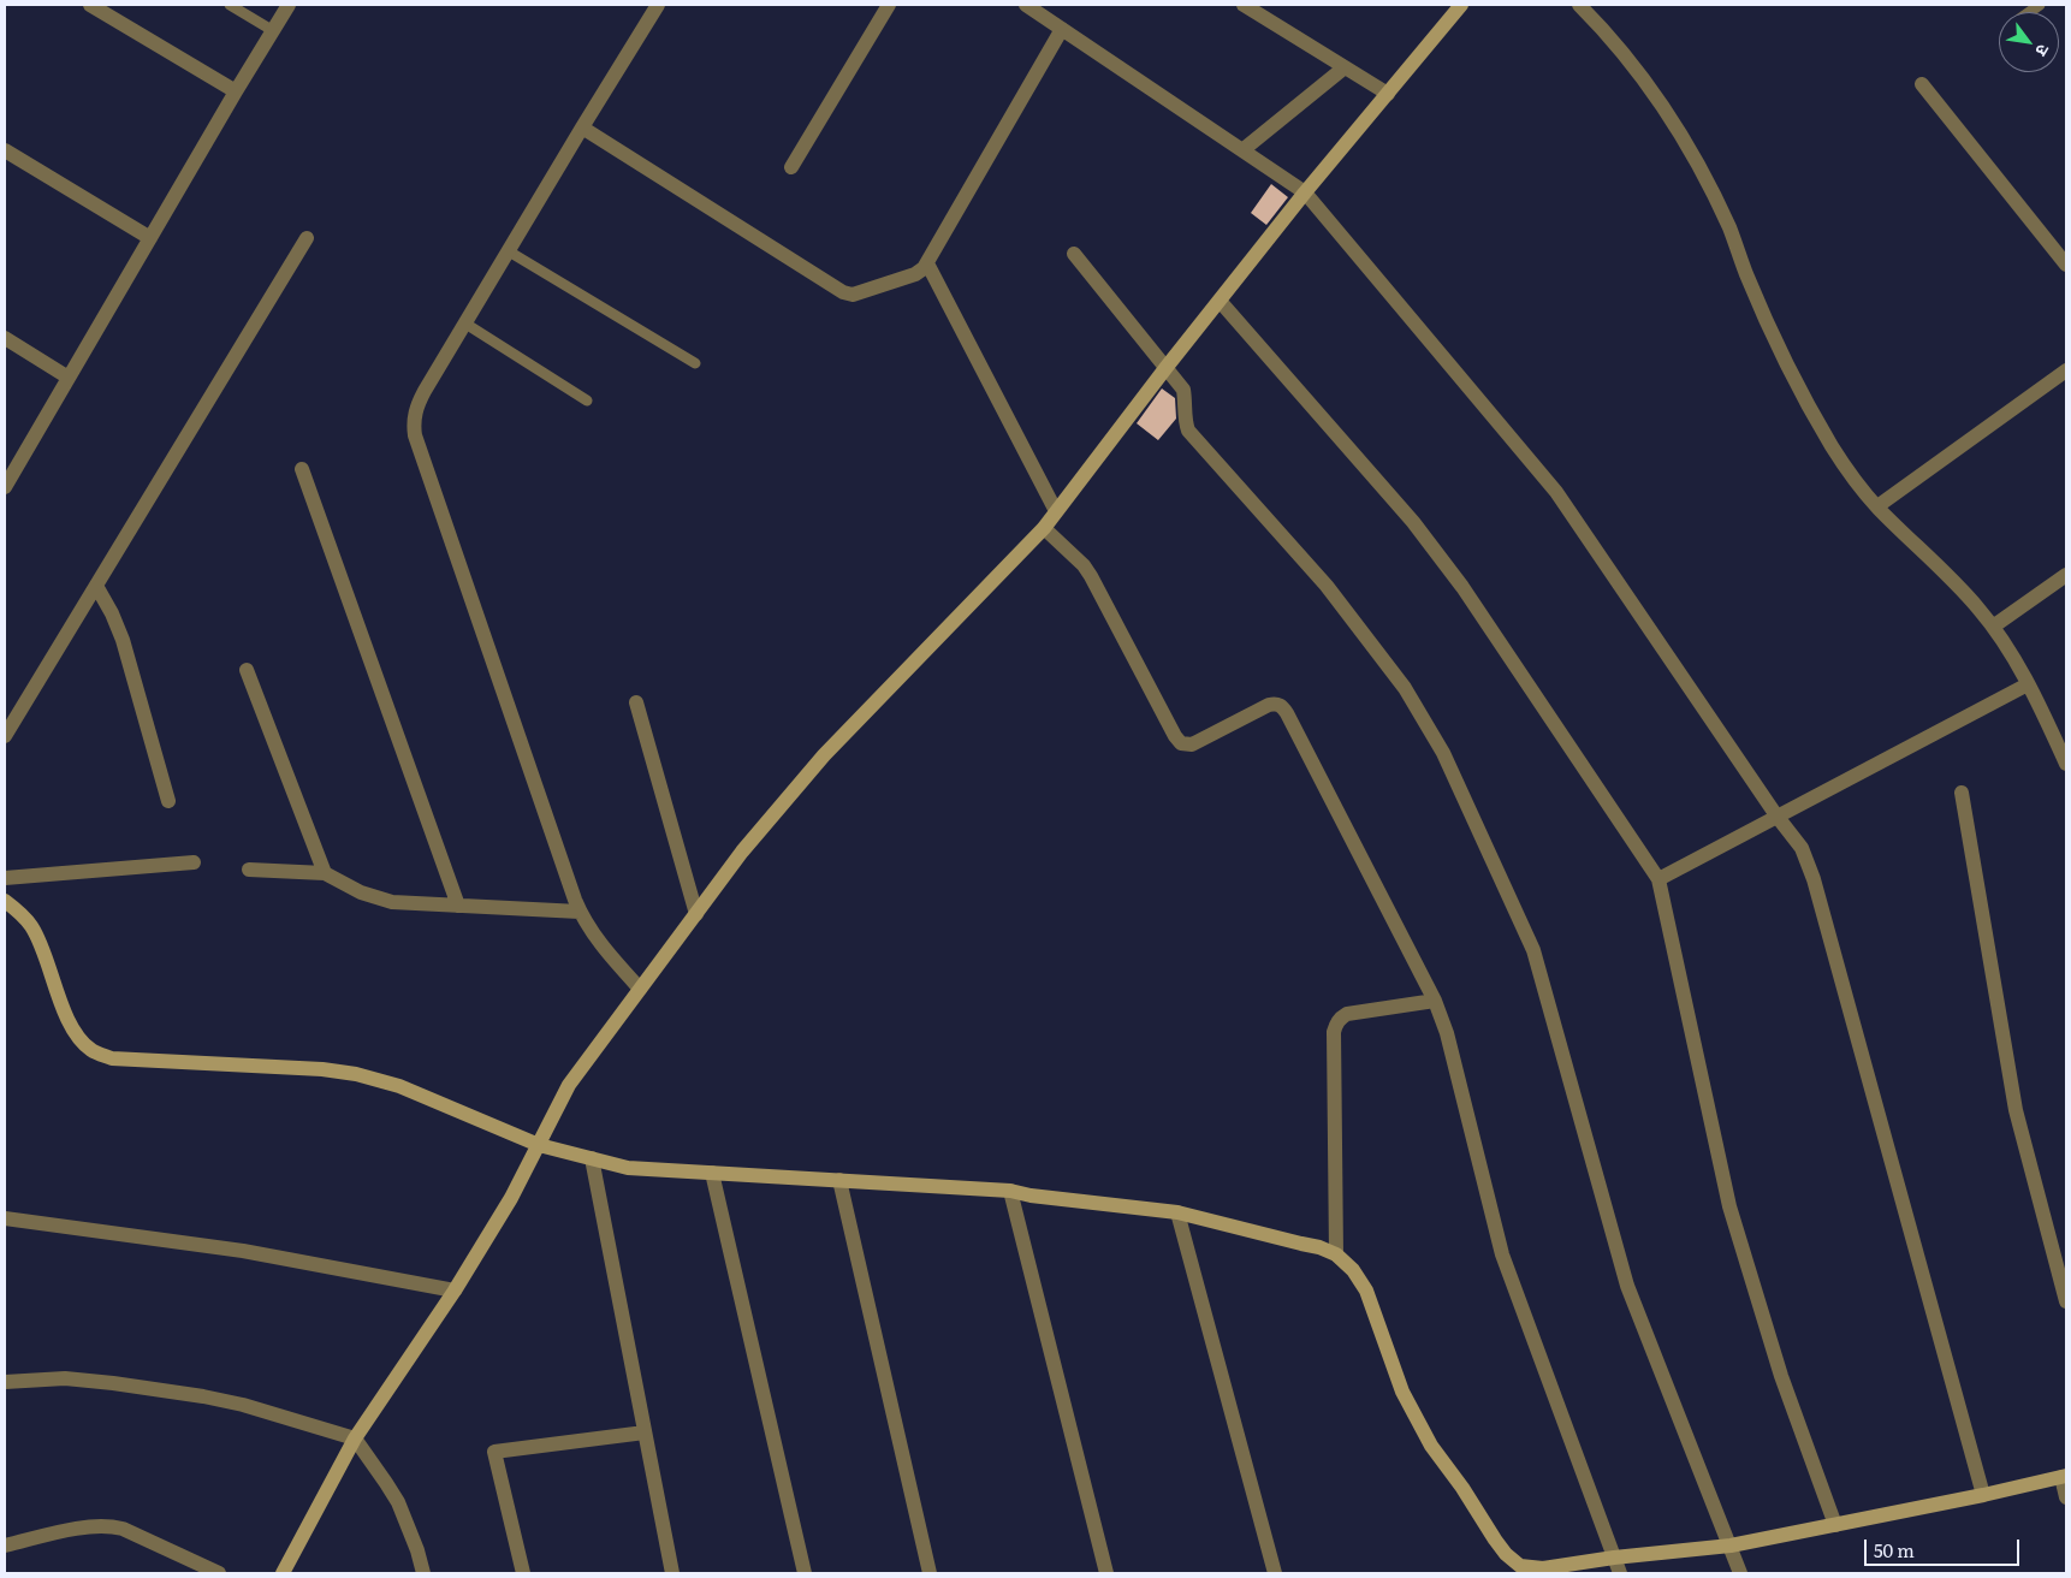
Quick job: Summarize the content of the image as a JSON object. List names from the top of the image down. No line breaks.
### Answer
{"scale_bar":"50 m","north":"bottom right"}
